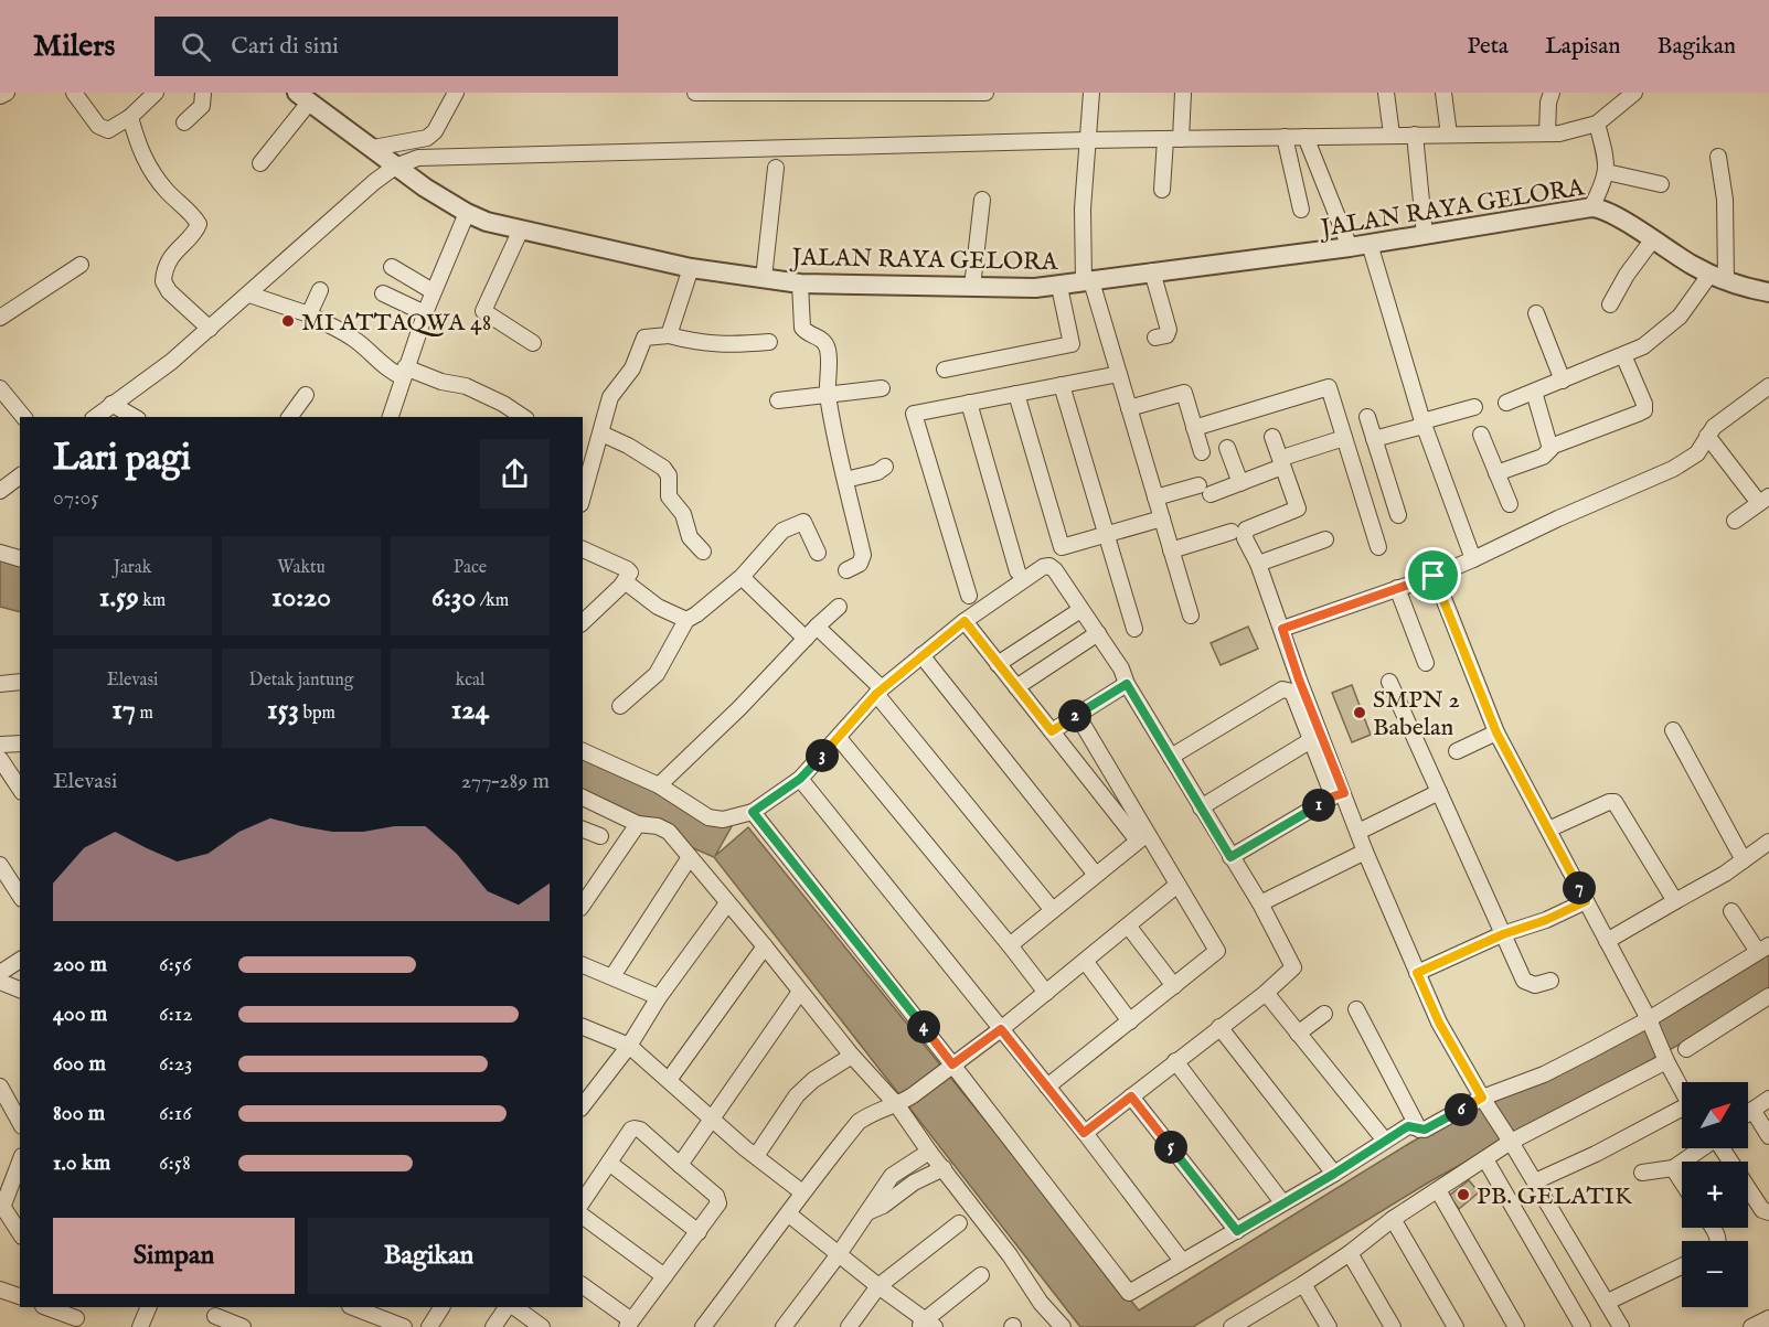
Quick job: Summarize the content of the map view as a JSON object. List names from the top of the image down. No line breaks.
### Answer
{"streets":{"street":["JALAN RAYA GELORA"]},"places":["MI ATTAQWA 48","SMPN 2 Babelan","PB. GELATIK"],"north":"top right","page":{"header":"Milers","search":"Cari di sini","nav":["Peta","Lapisan","Bagikan"],"heading":["Lari pagi","07:05"],"stats":[["Jarak","1.59 km"],["Waktu","10:20"],["Pace","6:30 /km"],["Elevasi","17 m"],["Detak jantung","153 bpm"],["kcal","124"]],"pins":["2","3","1","7","4","6","5"],"chart":["Elevasi","277–289 m"],"list":[{"name":"200 m","note":"6:56"},{"name":"400 m","note":"6:12"},{"name":"600 m","note":"6:23"},{"name":"800 m","note":"6:16"},{"name":"1.0 km","note":"6:58"}],"map_buttons":["+","−"],"buttons":["Simpan","Bagikan"]}}
